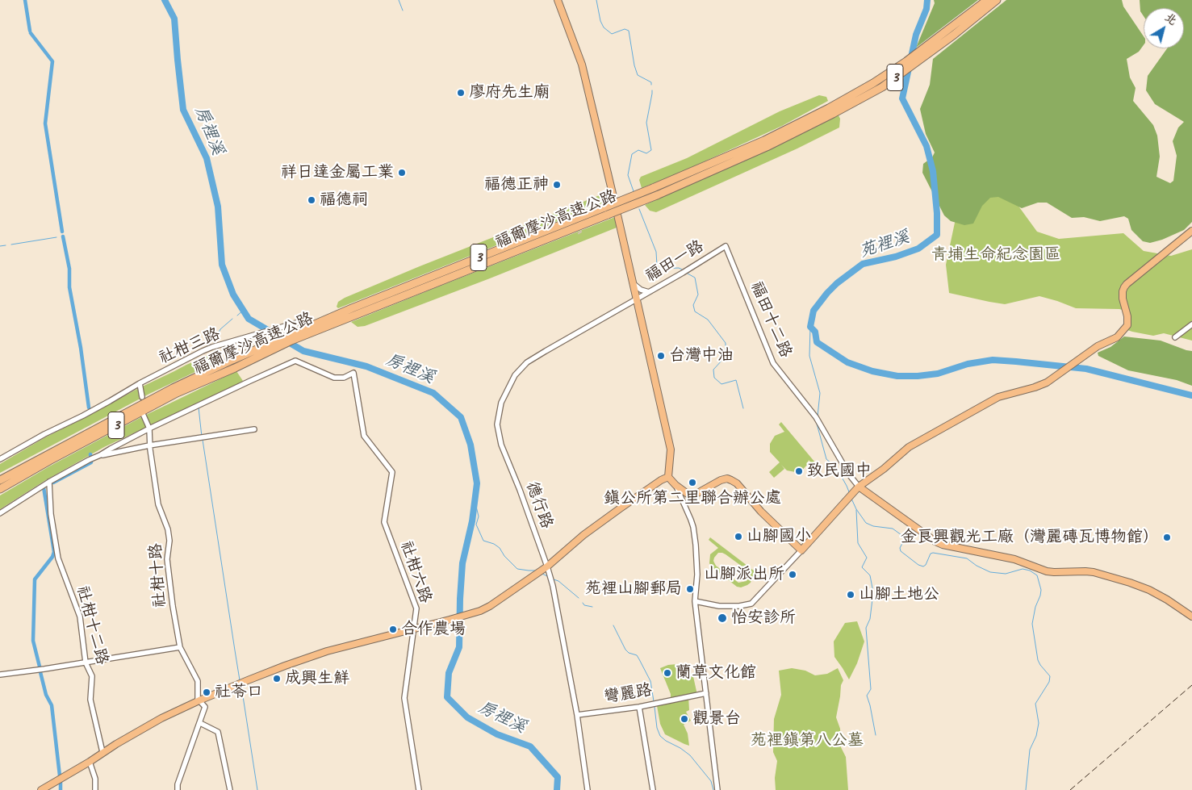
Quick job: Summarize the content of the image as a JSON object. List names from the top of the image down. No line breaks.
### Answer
{"streets":{"highway":["3","福爾摩沙高速公路"],"street":["福田一路","福田十二路","社柑三路","德行路","社柑六路","社柑十路","社柑十二路","彎麗路"]},"crossings":[["福田一路","福田十二路"],["福田一路","德行路"],["德行路","彎麗路"],["社柑六路","社柑十路"]],"water":["房裡溪","苑裡溪"],"parks":["青埔生命紀念園區","苑裡鎮第八公墓"],"places":["廖府先生廟","祥日達金屬工業","福德正神","福德祠","台灣中油","致民國中","鎮公所第二里聯合辦公處","山腳國小","金良興觀光工廠（灣麗磚瓦博物館）","山腳派出所","苑裡山腳郵局","山腳土地公","怡安診所","合作農場","蘭草文化館","成興生鮮","社苓口","觀景台"],"north":"top right"}
